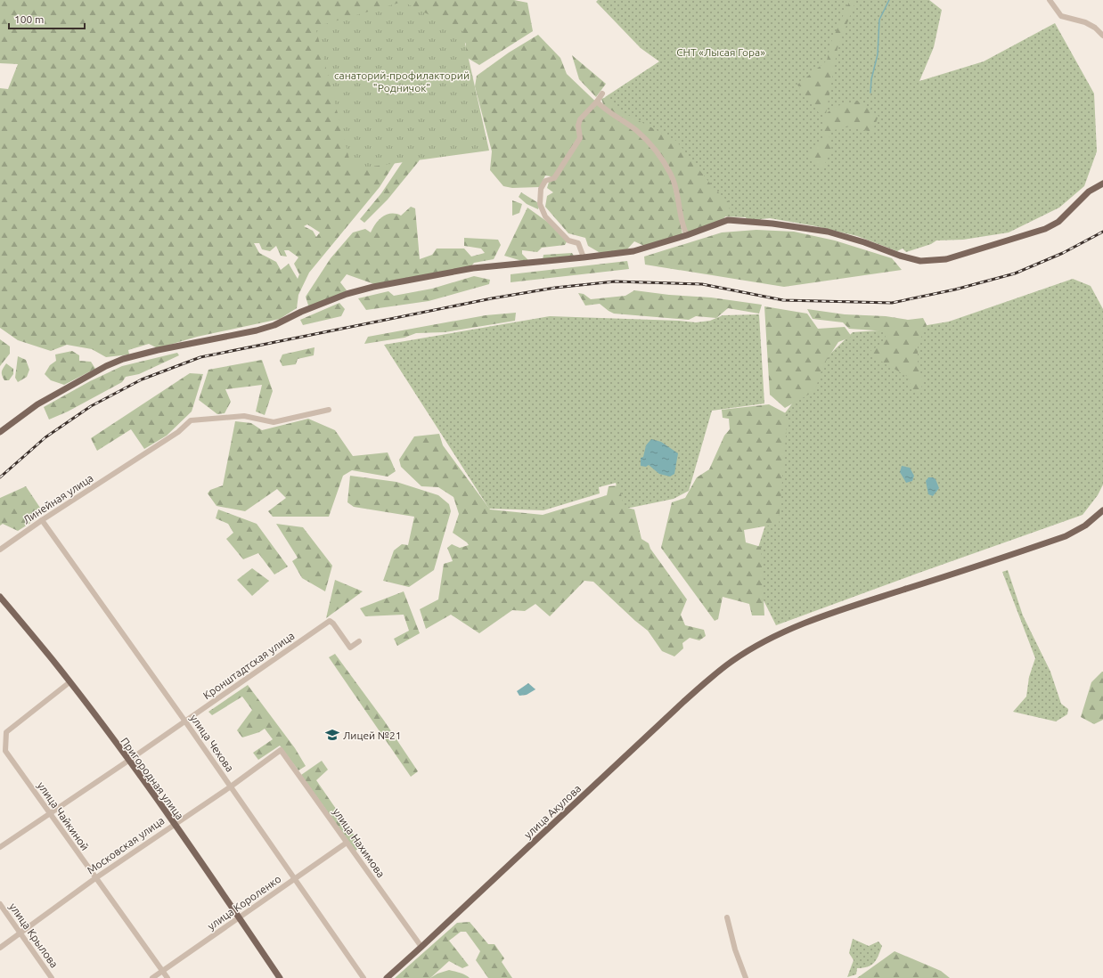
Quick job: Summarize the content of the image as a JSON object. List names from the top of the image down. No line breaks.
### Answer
{"streets":{"main road":["Пригородная улица","улица Акулова"],"street":["Линейная улица","Кронштадтская улица","улица Чехова","улица Чайкиной","улица Нахимова","Московская улица","улица Короленко","улица Крылова"]},"crossings":[["Линейная улица","улица Чехова"],["Кронштадтская улица","улица Чехова"],["Кронштадтская улица","Пригородная улица"],["Кронштадтская улица","улица Чайкиной"],["улица Чехова","Московская улица"],["улица Чехова","улица Короленко"],["Пригородная улица","улица Чайкиной"],["Пригородная улица","Московская улица"],["Пригородная улица","улица Короленко"],["улица Акулова","улица Нахимова"],["улица Чайкиной","Московская улица"],["улица Чайкиной","улица Короленко"],["улица Нахимова","Московская улица"],["улица Нахимова","улица Короленко"],["Московская улица","улица Крылова"]],"parks":["СНТ «Лысая Гора»","санаторий-профилакторий \"Родничок\""],"places":{"school or university":["Лицей №21"]},"scale_bar":"100 m"}
